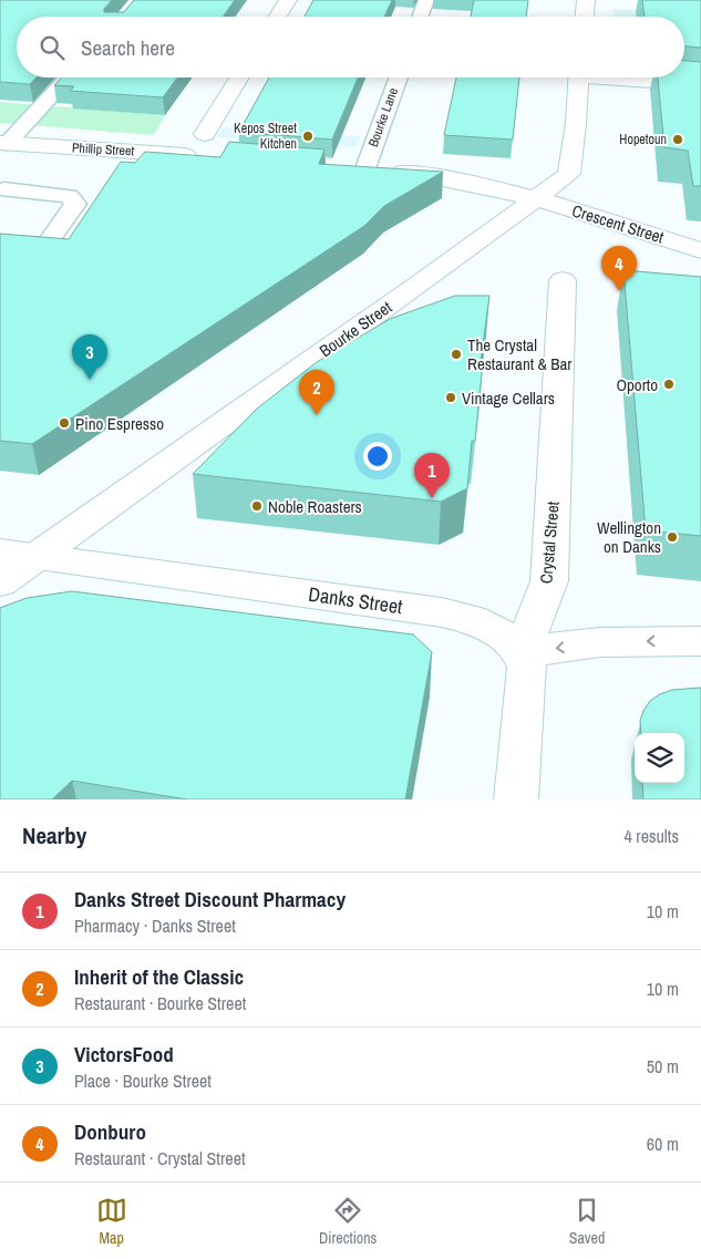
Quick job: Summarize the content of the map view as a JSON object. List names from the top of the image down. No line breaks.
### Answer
{"streets":{"street":["Phillip Street","Crescent Street","Bourke Street","Crystal Street","Danks Street"],"lane":["Bourke Lane"]},"crossings":[["Crescent Street","Bourke Street"],["Bourke Street","Danks Street"],["Crystal Street","Danks Street"]],"places":["Kepos Street Kitchen","Hopetoun","The Crystal Restaurant & Bar","Oporto","Vintage Cellars","Pino Espresso","Noble Roasters","Wellington on Danks"],"page":{"search":"Search here","pins":["4","3","2","1"],"heading":["Nearby","4 results"],"list":[{"mark":"1","name":"Danks Street Discount Pharmacy","note":"Pharmacy · Danks Street","value":"10 m"},{"mark":"2","name":"Inherit of the Classic","note":"Restaurant · Bourke Street","value":"10 m"},{"mark":"3","name":"VictorsFood","note":"Place · Bourke Street","value":"50 m"},{"mark":"4","name":"Donburo","note":"Restaurant · Crystal Street","value":"60 m"}],"nav":["Map","Directions","Saved"]}}
